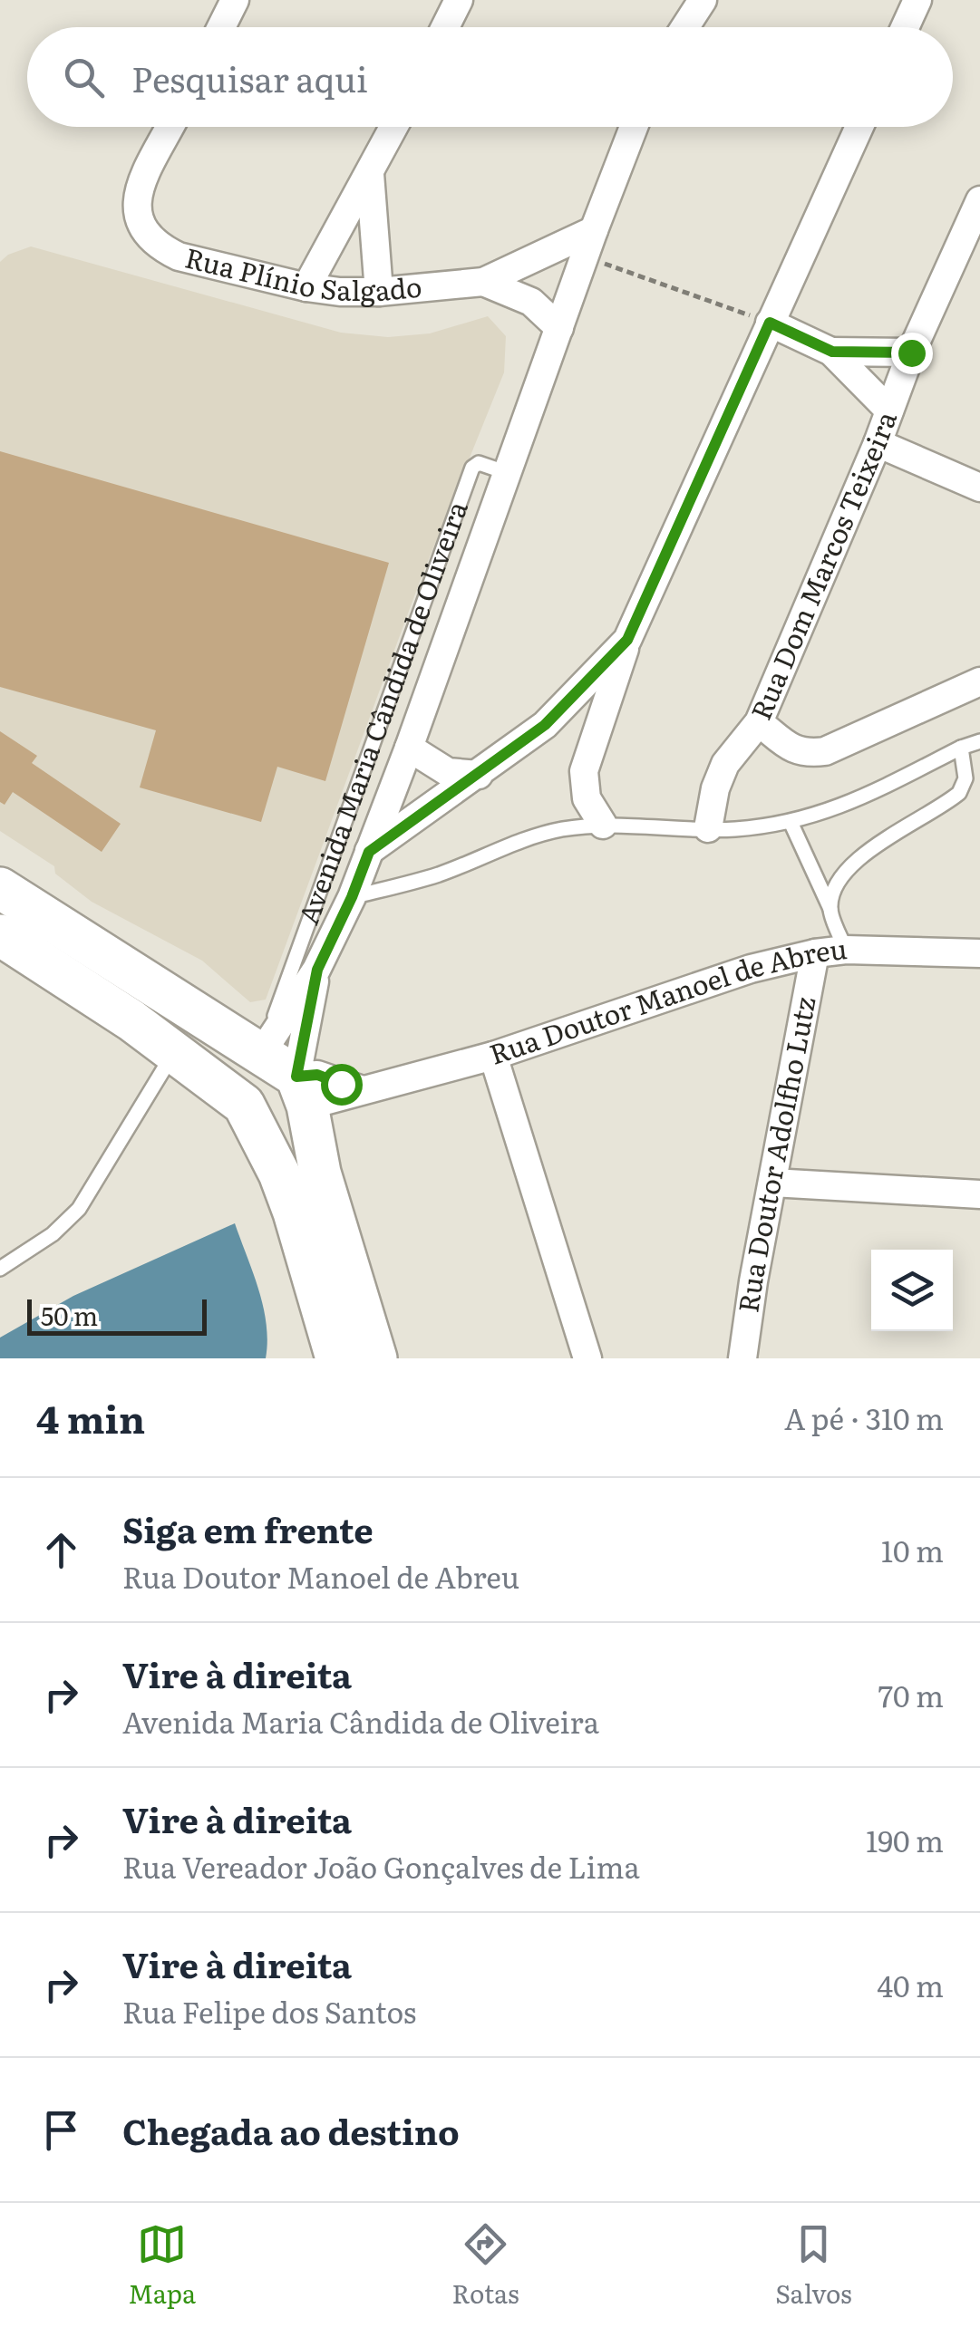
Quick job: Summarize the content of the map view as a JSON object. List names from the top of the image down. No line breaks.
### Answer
{"streets":{"street":["Rua Plínio Salgado","Rua Dom Marcos Teixeira","Avenida Maria Cândida de Oliveira","Rua Doutor Manoel de Abreu","Rua Doutor Adolfho Lutz"]},"crossings":[["Rua Plínio Salgado","Avenida Maria Cândida de Oliveira"],["Avenida Maria Cândida de Oliveira","Rua Doutor Manoel de Abreu"],["Rua Doutor Manoel de Abreu","Rua Doutor Adolfho Lutz"]],"scale_bar":"50 m","page":{"search":"Pesquisar aqui","scale":"50 m","heading":["4 min","A pé · 310 m"],"list":[["Siga em frente","Rua Doutor Manoel de Abreu","10 m"],["Vire à direita","Avenida Maria Cândida de Oliveira","70 m"],["Vire à direita","Rua Vereador João Gonçalves de Lima","190 m"],["Vire à direita","Rua Felipe dos Santos","40 m"],"Chegada ao destino"],"nav":["Mapa","Rotas","Salvos"]}}
